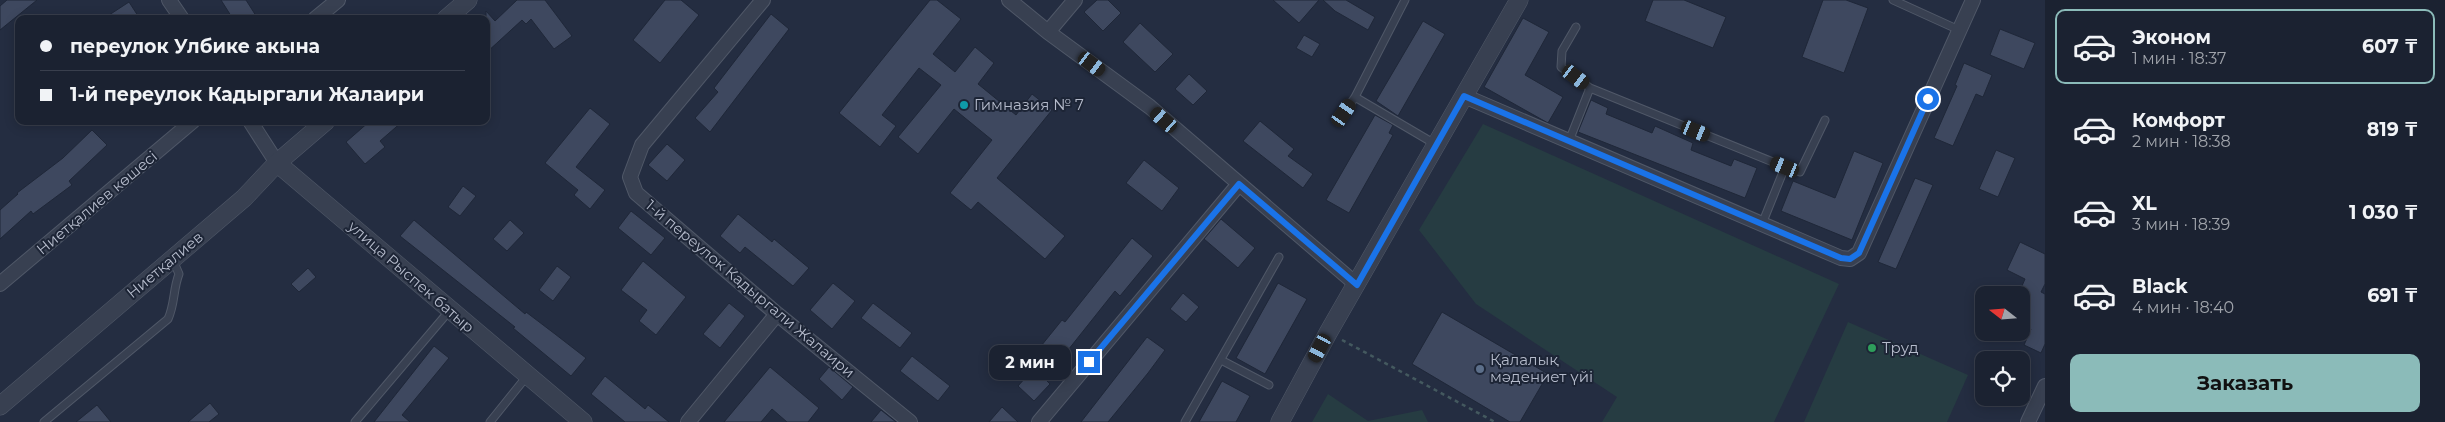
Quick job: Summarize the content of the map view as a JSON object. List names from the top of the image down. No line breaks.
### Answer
{"streets":{"street":["Ниетқалиев көшесі","Ниетқалиев","улица Рыспек батыр","1-й переулок Кадыргали Жалаири"]},"crossings":[["Ниетқалиев","улица Рыспек батыр"]],"places":["Гимназия № 7","Труд","Қалалық мәдениет үйі"],"north":"left","page":{"list":[{"name":"Эконом","note":"1 мин · 18:37","value":"607 ₸"},{"name":"Комфорт","note":"2 мин · 18:38","value":"819 ₸"},{"name":"XL","note":"3 мин · 18:39","value":"1 030 ₸"},{"name":"Black","note":"4 мин · 18:40","value":"691 ₸"}],"banner":["переулок Улбике акына","1-й переулок Кадыргали Жалаири"],"buttons":"Заказать","bubble":"2 мин"}}
